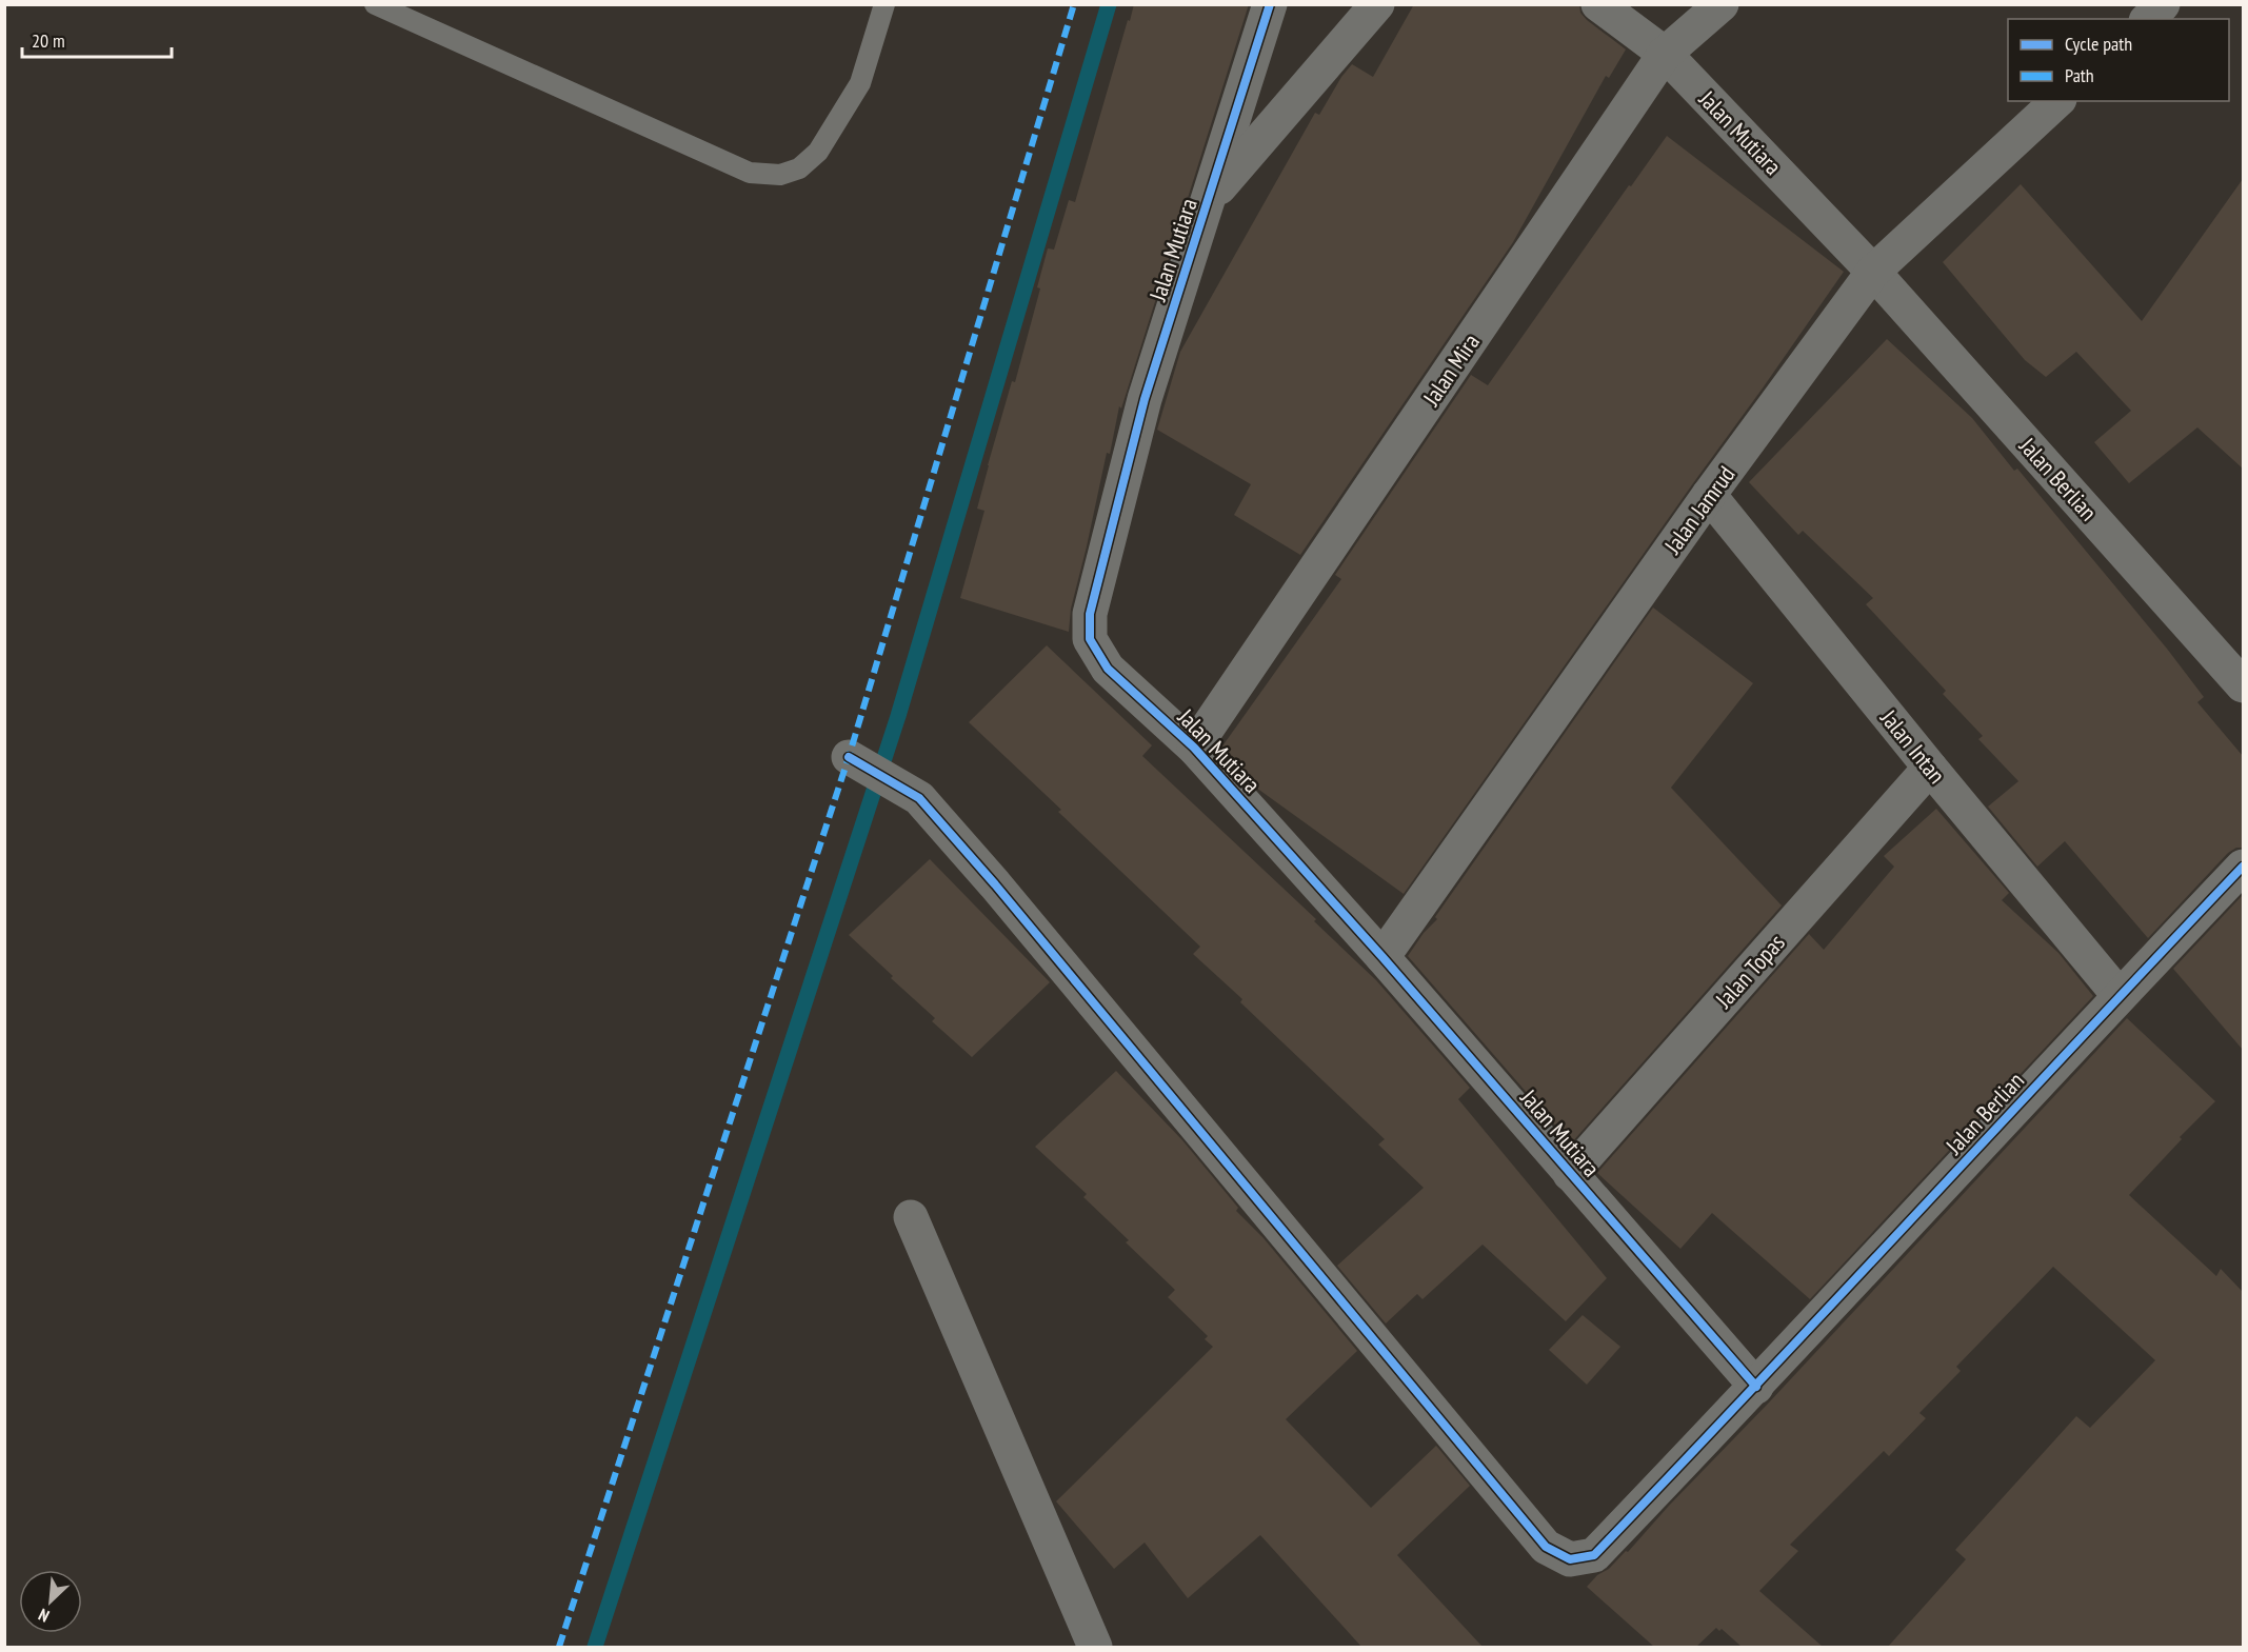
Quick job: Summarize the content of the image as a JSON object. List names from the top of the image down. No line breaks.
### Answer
{"streets":{"street":["Jalan Mutiara","Jalan Mira","Jalan Berlian","Jalan Jamrud","Jalan Intan","Jalan Topas"]},"crossings":[["Jalan Mutiara","Jalan Mira"],["Jalan Mutiara","Jalan Berlian"],["Jalan Mutiara","Jalan Jamrud"],["Jalan Mutiara","Jalan Topas"],["Jalan Berlian","Jalan Jamrud"],["Jalan Berlian","Jalan Intan"],["Jalan Jamrud","Jalan Intan"],["Jalan Intan","Jalan Topas"]],"legend":["Cycle path","Path"],"scale_bar":"20 m","north":"bottom left"}
